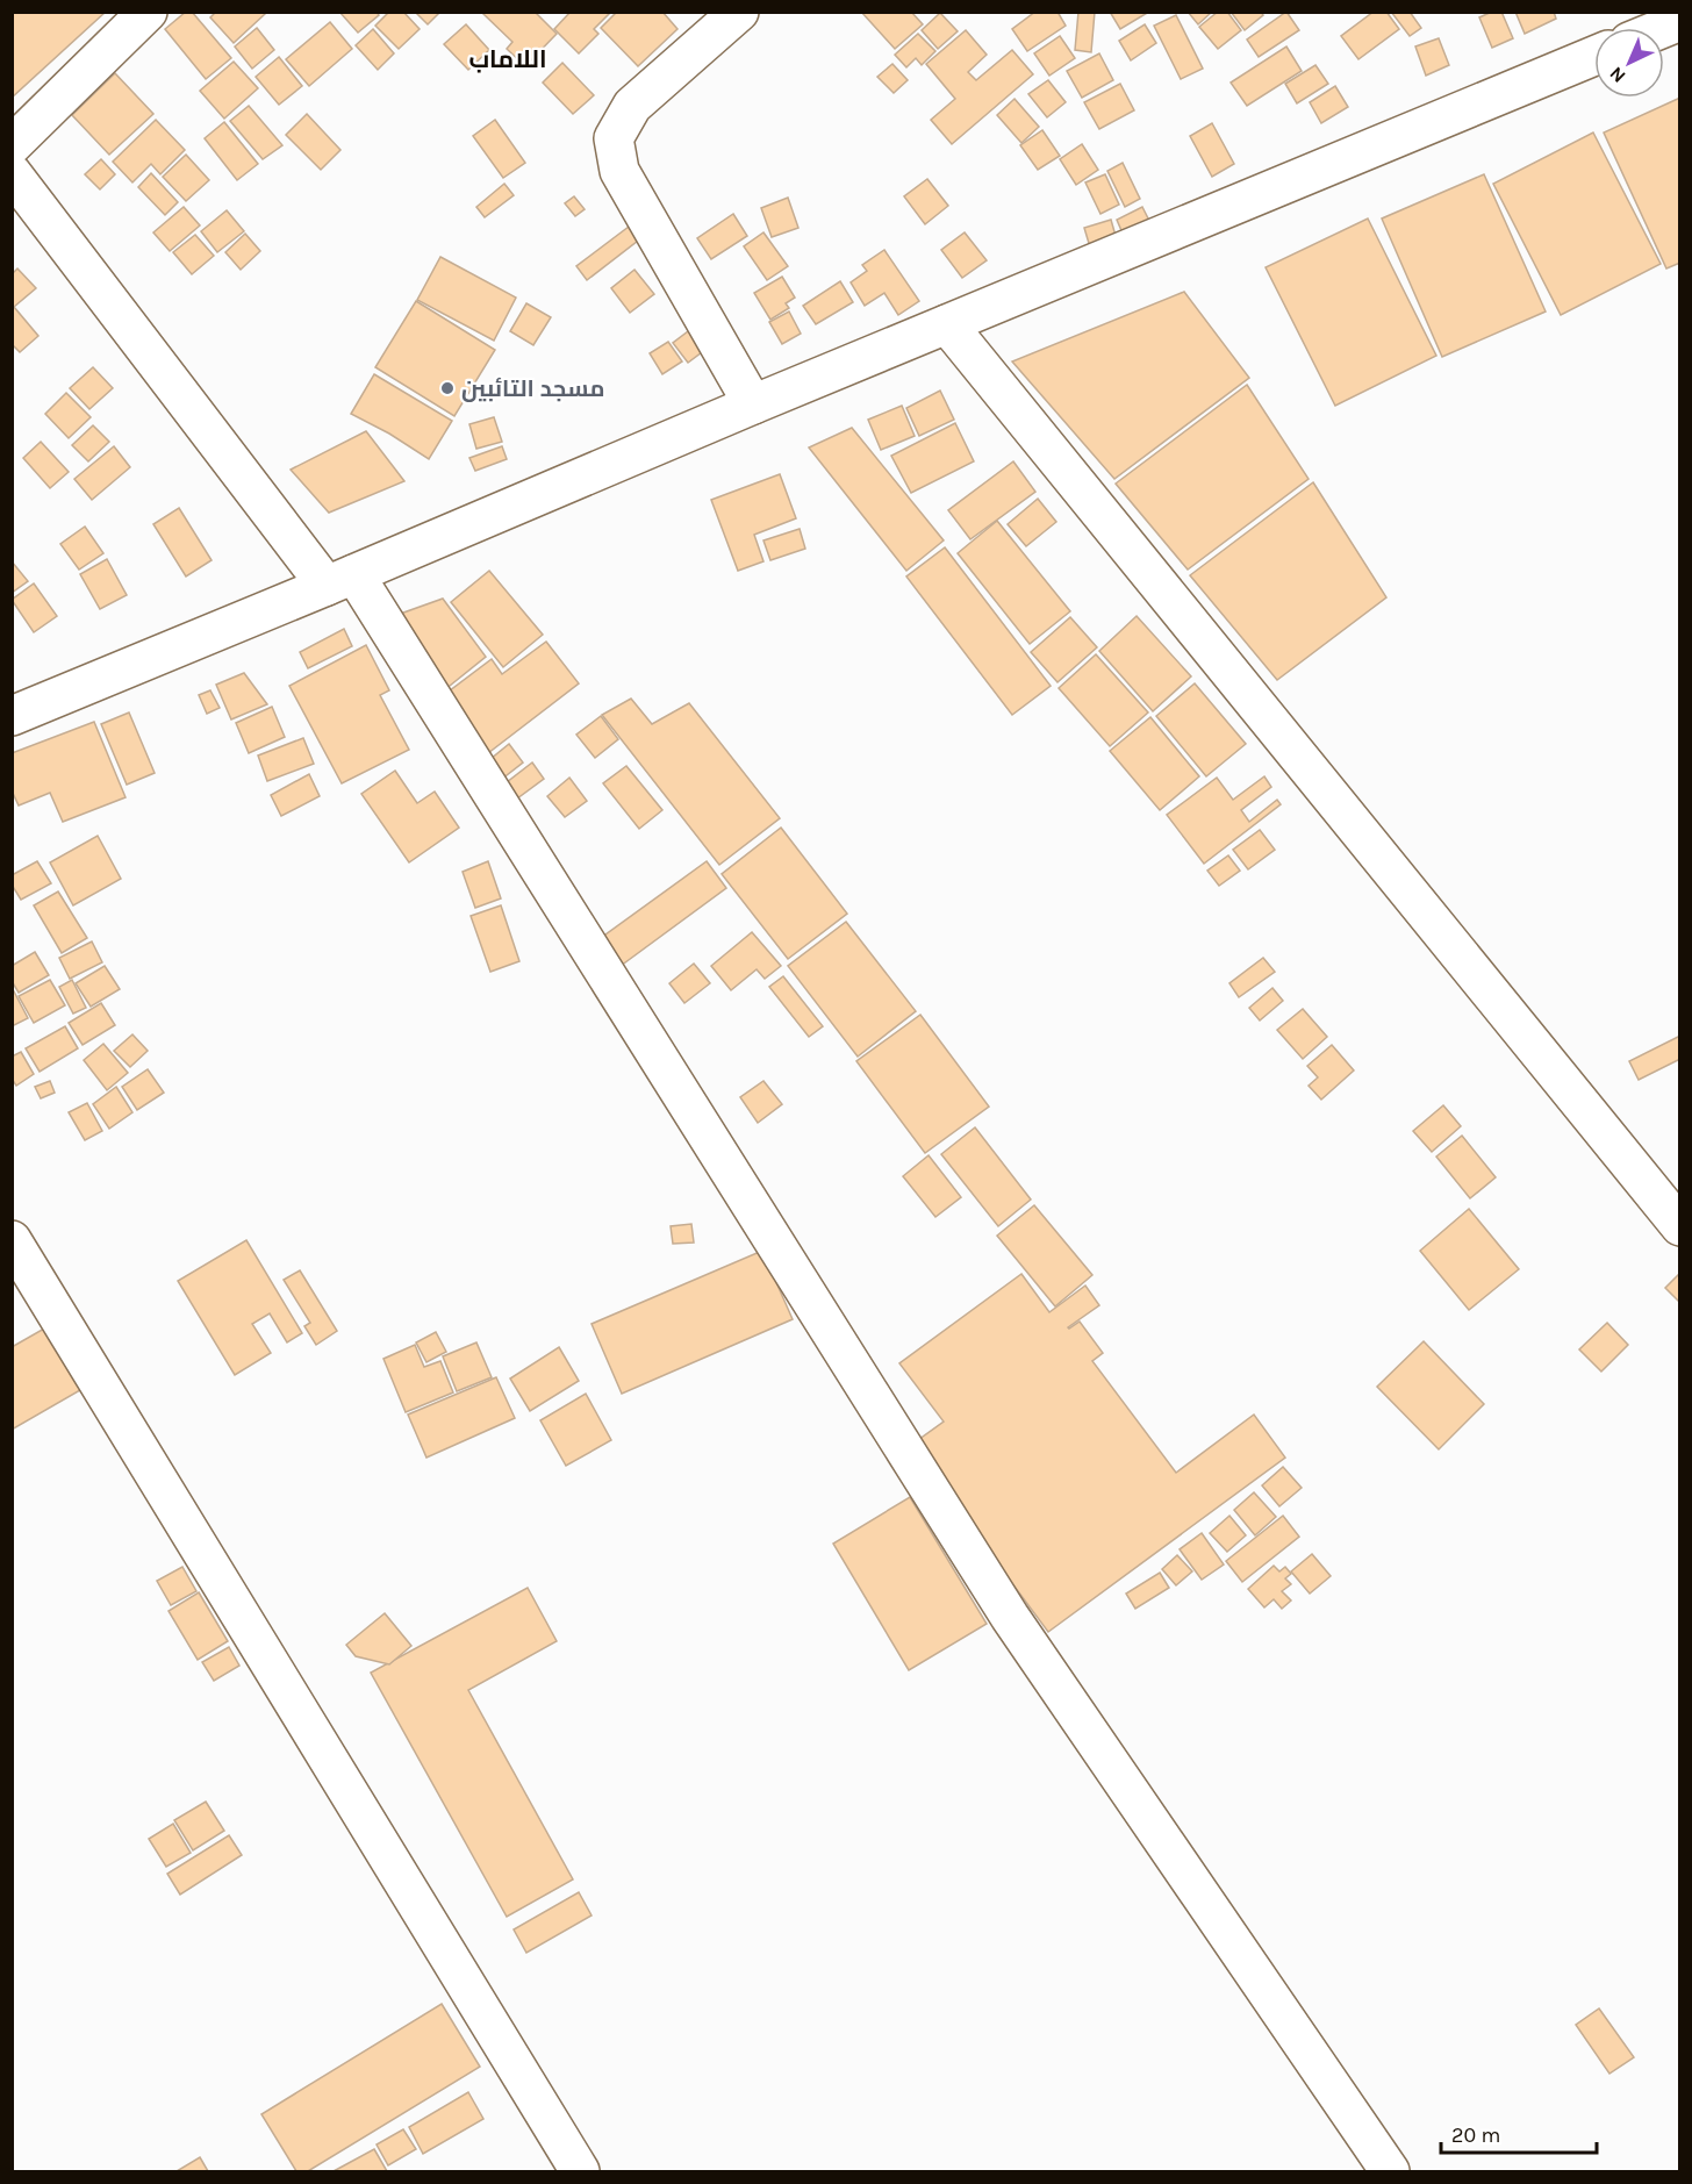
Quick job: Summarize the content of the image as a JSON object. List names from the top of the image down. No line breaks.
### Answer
{"districts":["اللاماب"],"places":["مسجد التائبين"],"scale_bar":"20 m","north":"bottom left"}
